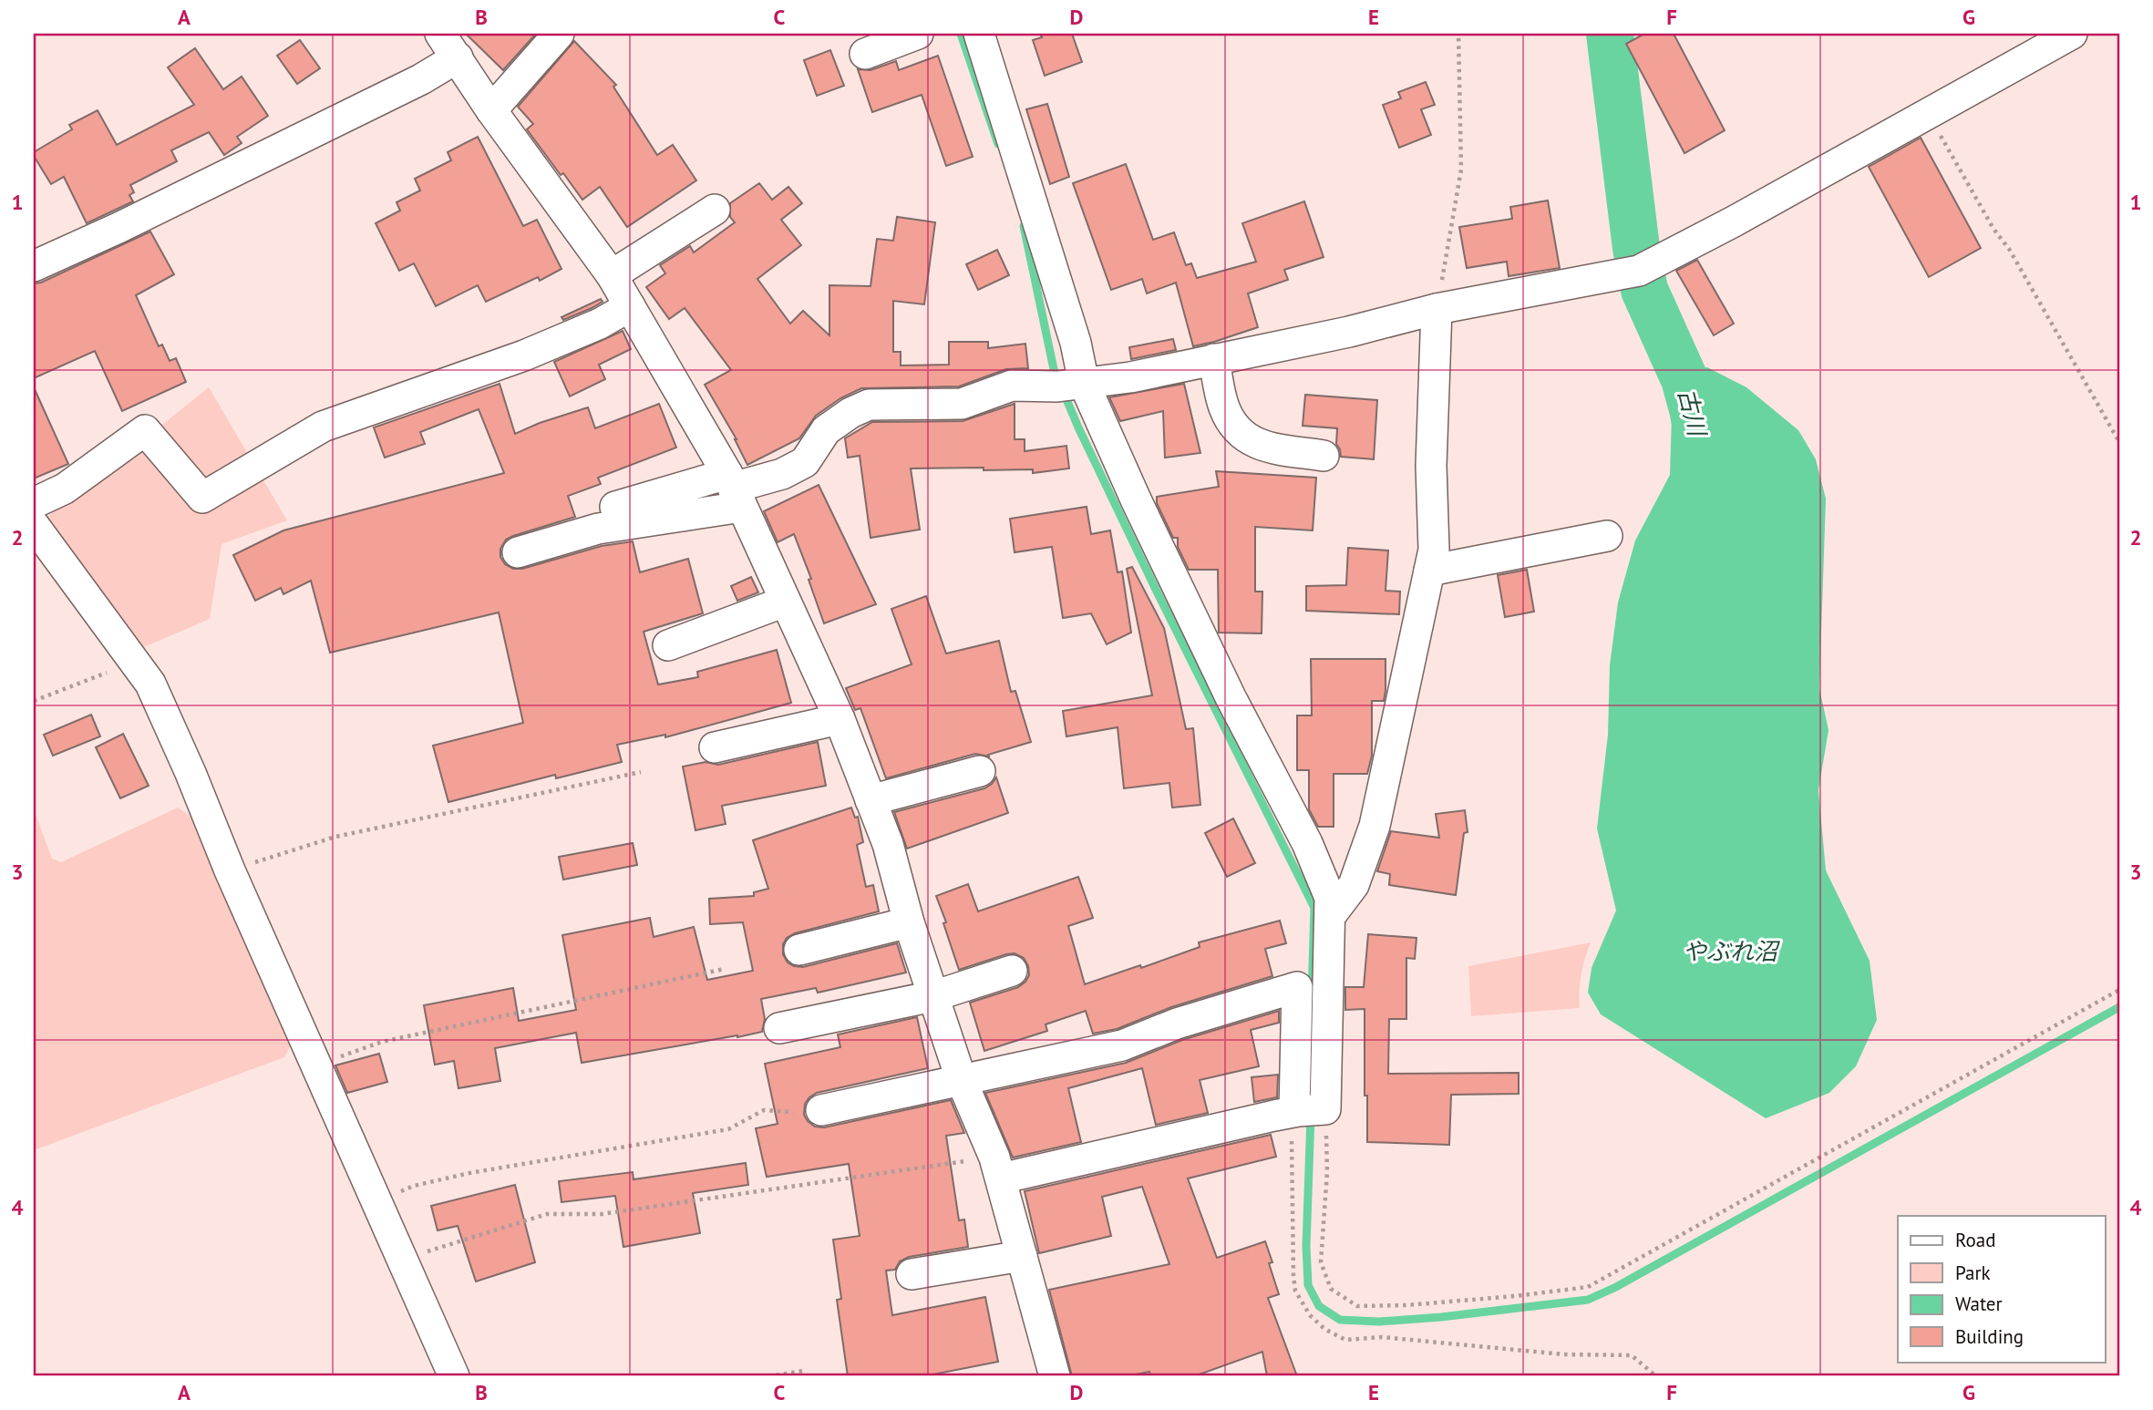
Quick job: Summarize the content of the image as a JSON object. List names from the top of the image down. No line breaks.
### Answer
{"water":["古川","やぶれ沼"],"legend":["Road","Park","Water","Building"],"grid":{"columns":["A","B","C","D","E","F","G"],"rows":["1","2","3","4"]}}
